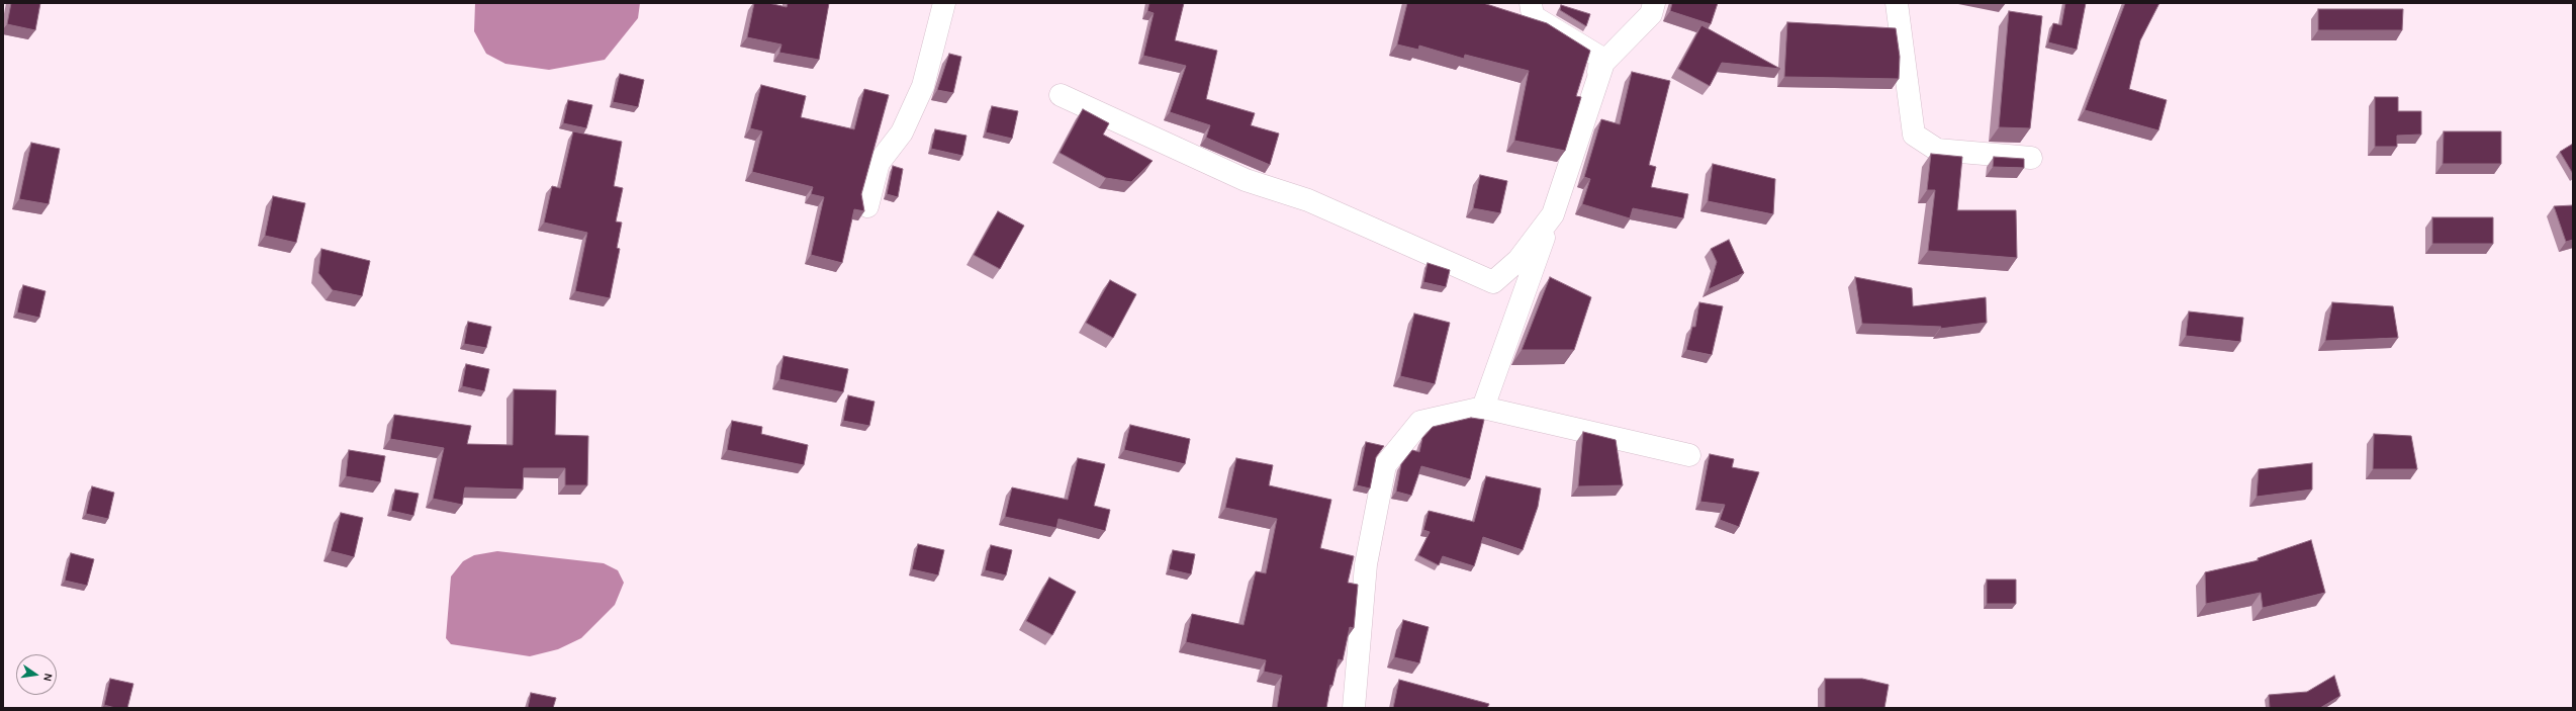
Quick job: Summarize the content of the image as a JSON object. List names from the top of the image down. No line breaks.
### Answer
{"north":"right"}
